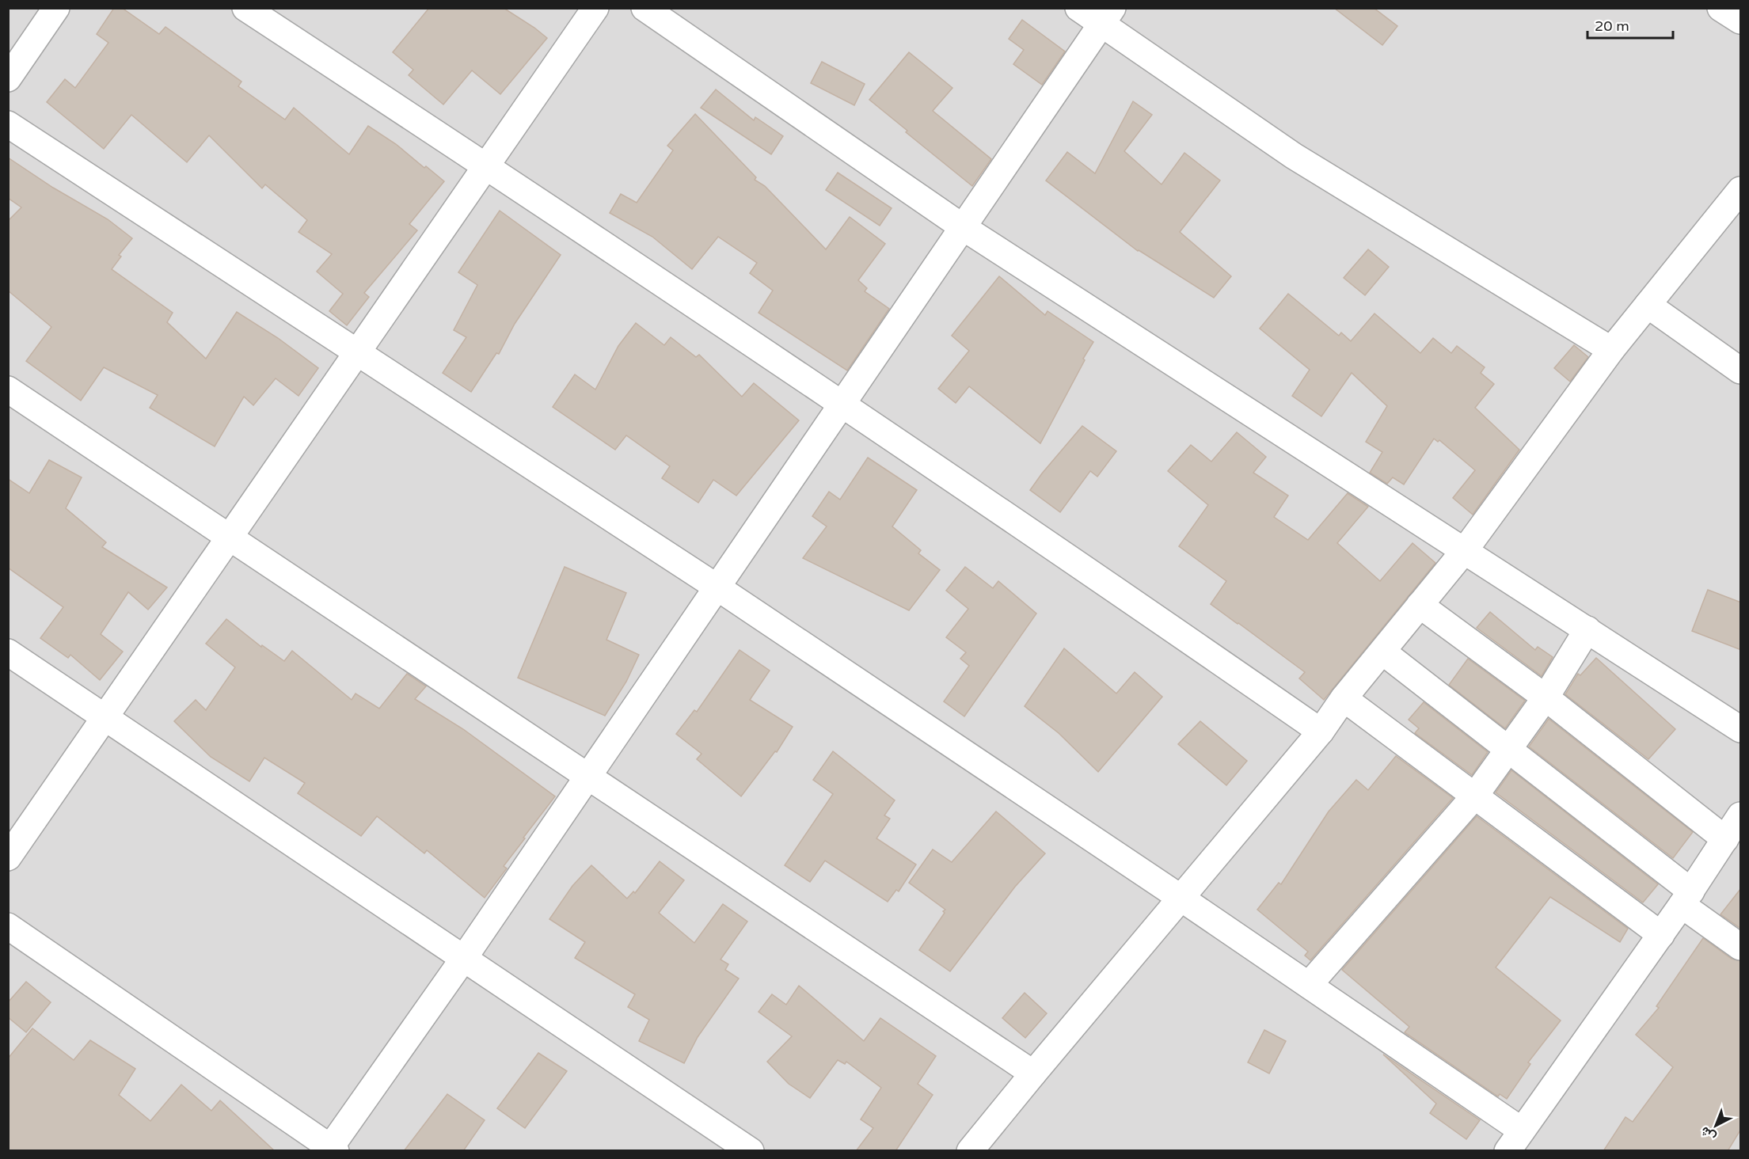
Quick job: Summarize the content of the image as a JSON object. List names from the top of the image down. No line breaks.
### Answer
{"scale_bar":"20 m","north":"bottom left"}
